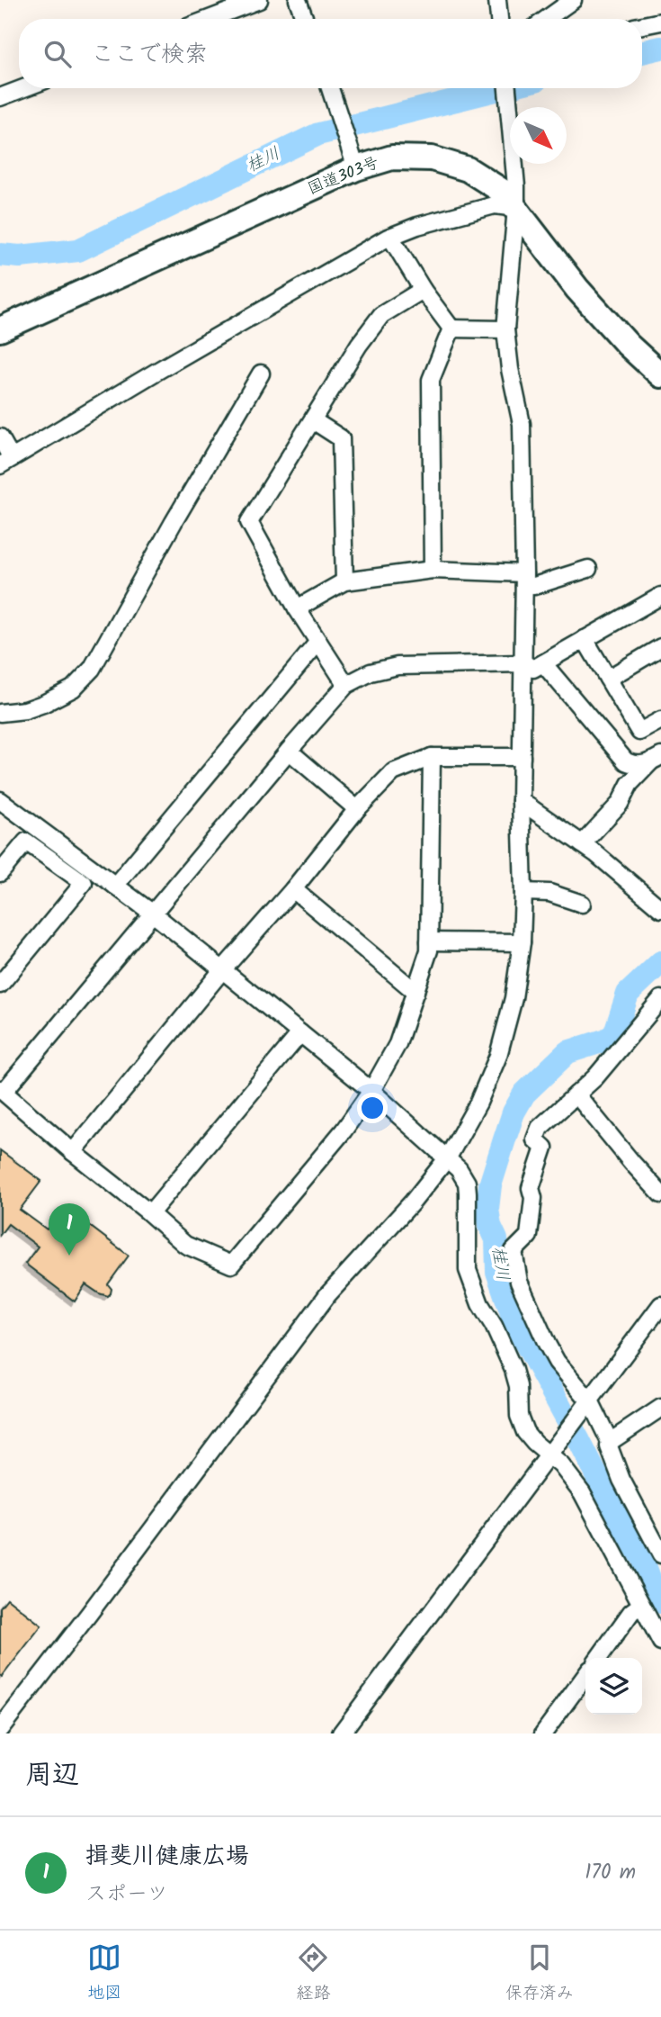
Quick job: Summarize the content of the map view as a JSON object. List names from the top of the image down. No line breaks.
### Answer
{"streets":{"highway":["国道303号"]},"water":["桂川"],"north":"bottom right","page":{"search":"ここで検索","pins":"1","heading":"周辺","list":[{"mark":"1","name":"揖斐川健康広場","note":"スポーツ","value":"170 m"}],"nav":["地図","経路","保存済み"]}}
